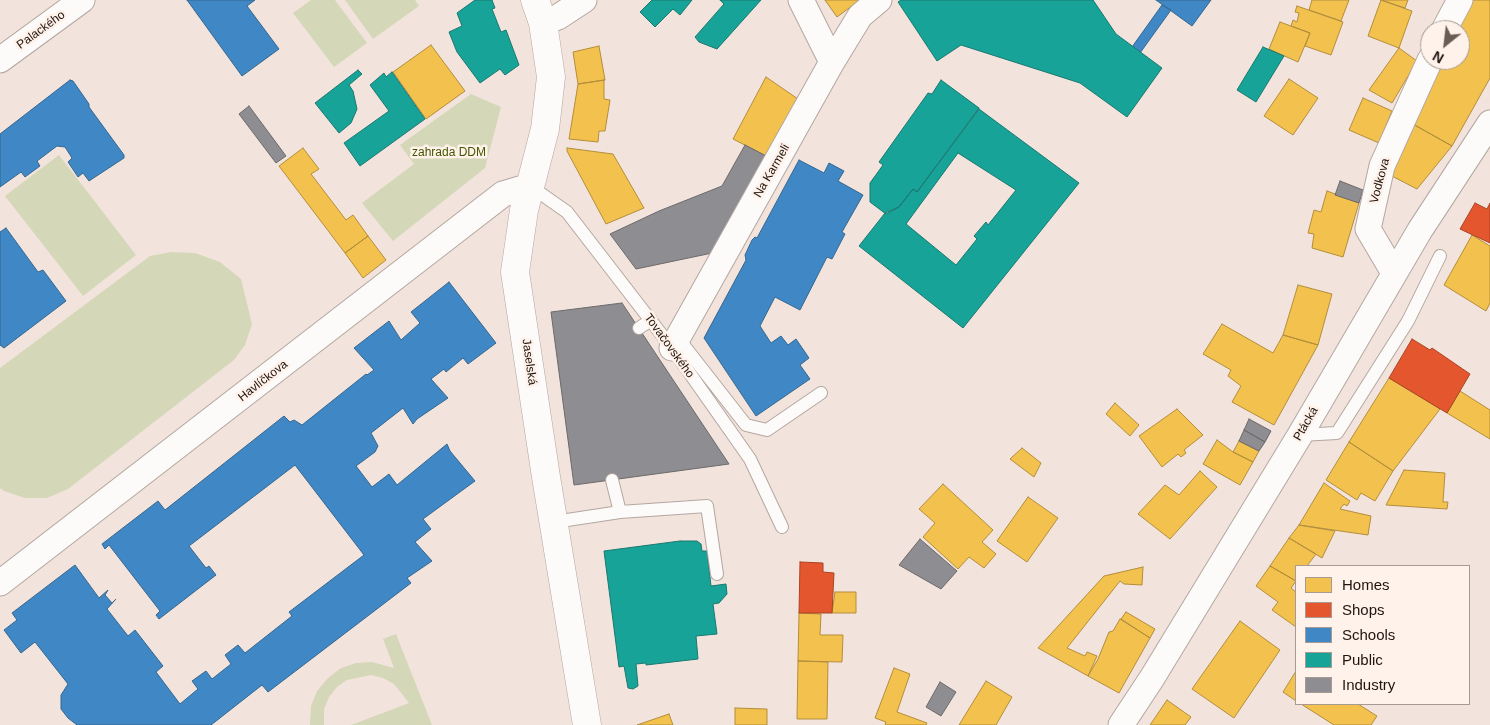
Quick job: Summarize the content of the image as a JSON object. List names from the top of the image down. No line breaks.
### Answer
{"streets":{"street":["Palackého","Na Karmeli","Vodkova","Jaselská","Havlíčkova","Ptácká"],"lane":["Tovačovského"]},"crossings":[["Na Karmeli","Tovačovského"],["Vodkova","Ptácká"],["Tovačovského","Jaselská"],["Tovačovského","Havlíčkova"],["Jaselská","Havlíčkova"]],"parks":["zahrada DDM"],"legend":["Homes","Shops","Schools","Public","Industry"],"north":"bottom left"}
